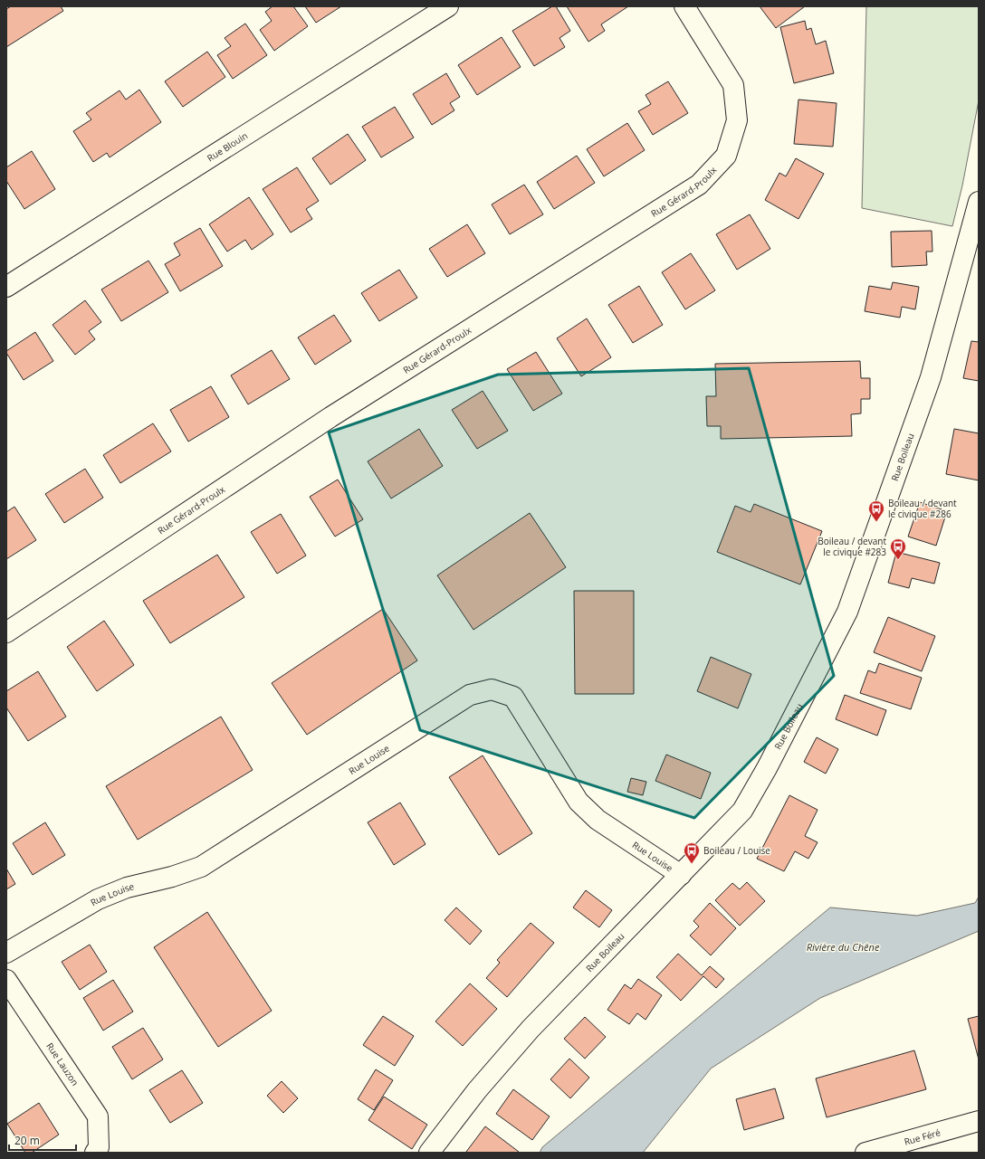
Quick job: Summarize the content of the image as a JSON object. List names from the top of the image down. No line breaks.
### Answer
{"streets":{"street":["Rue Blouin","Rue Gérard-Proulx","Rue Boileau","Rue Louise","Rue Lauzon","Rue Féré"]},"crossings":[["Rue Boileau","Rue Louise"]],"water":["Rivière du Chêne"],"places":{"bus stop":["Boileau / devant le civique #286","Boileau / devant le civique #283","Boileau / Louise"]},"scale_bar":"20 m"}
